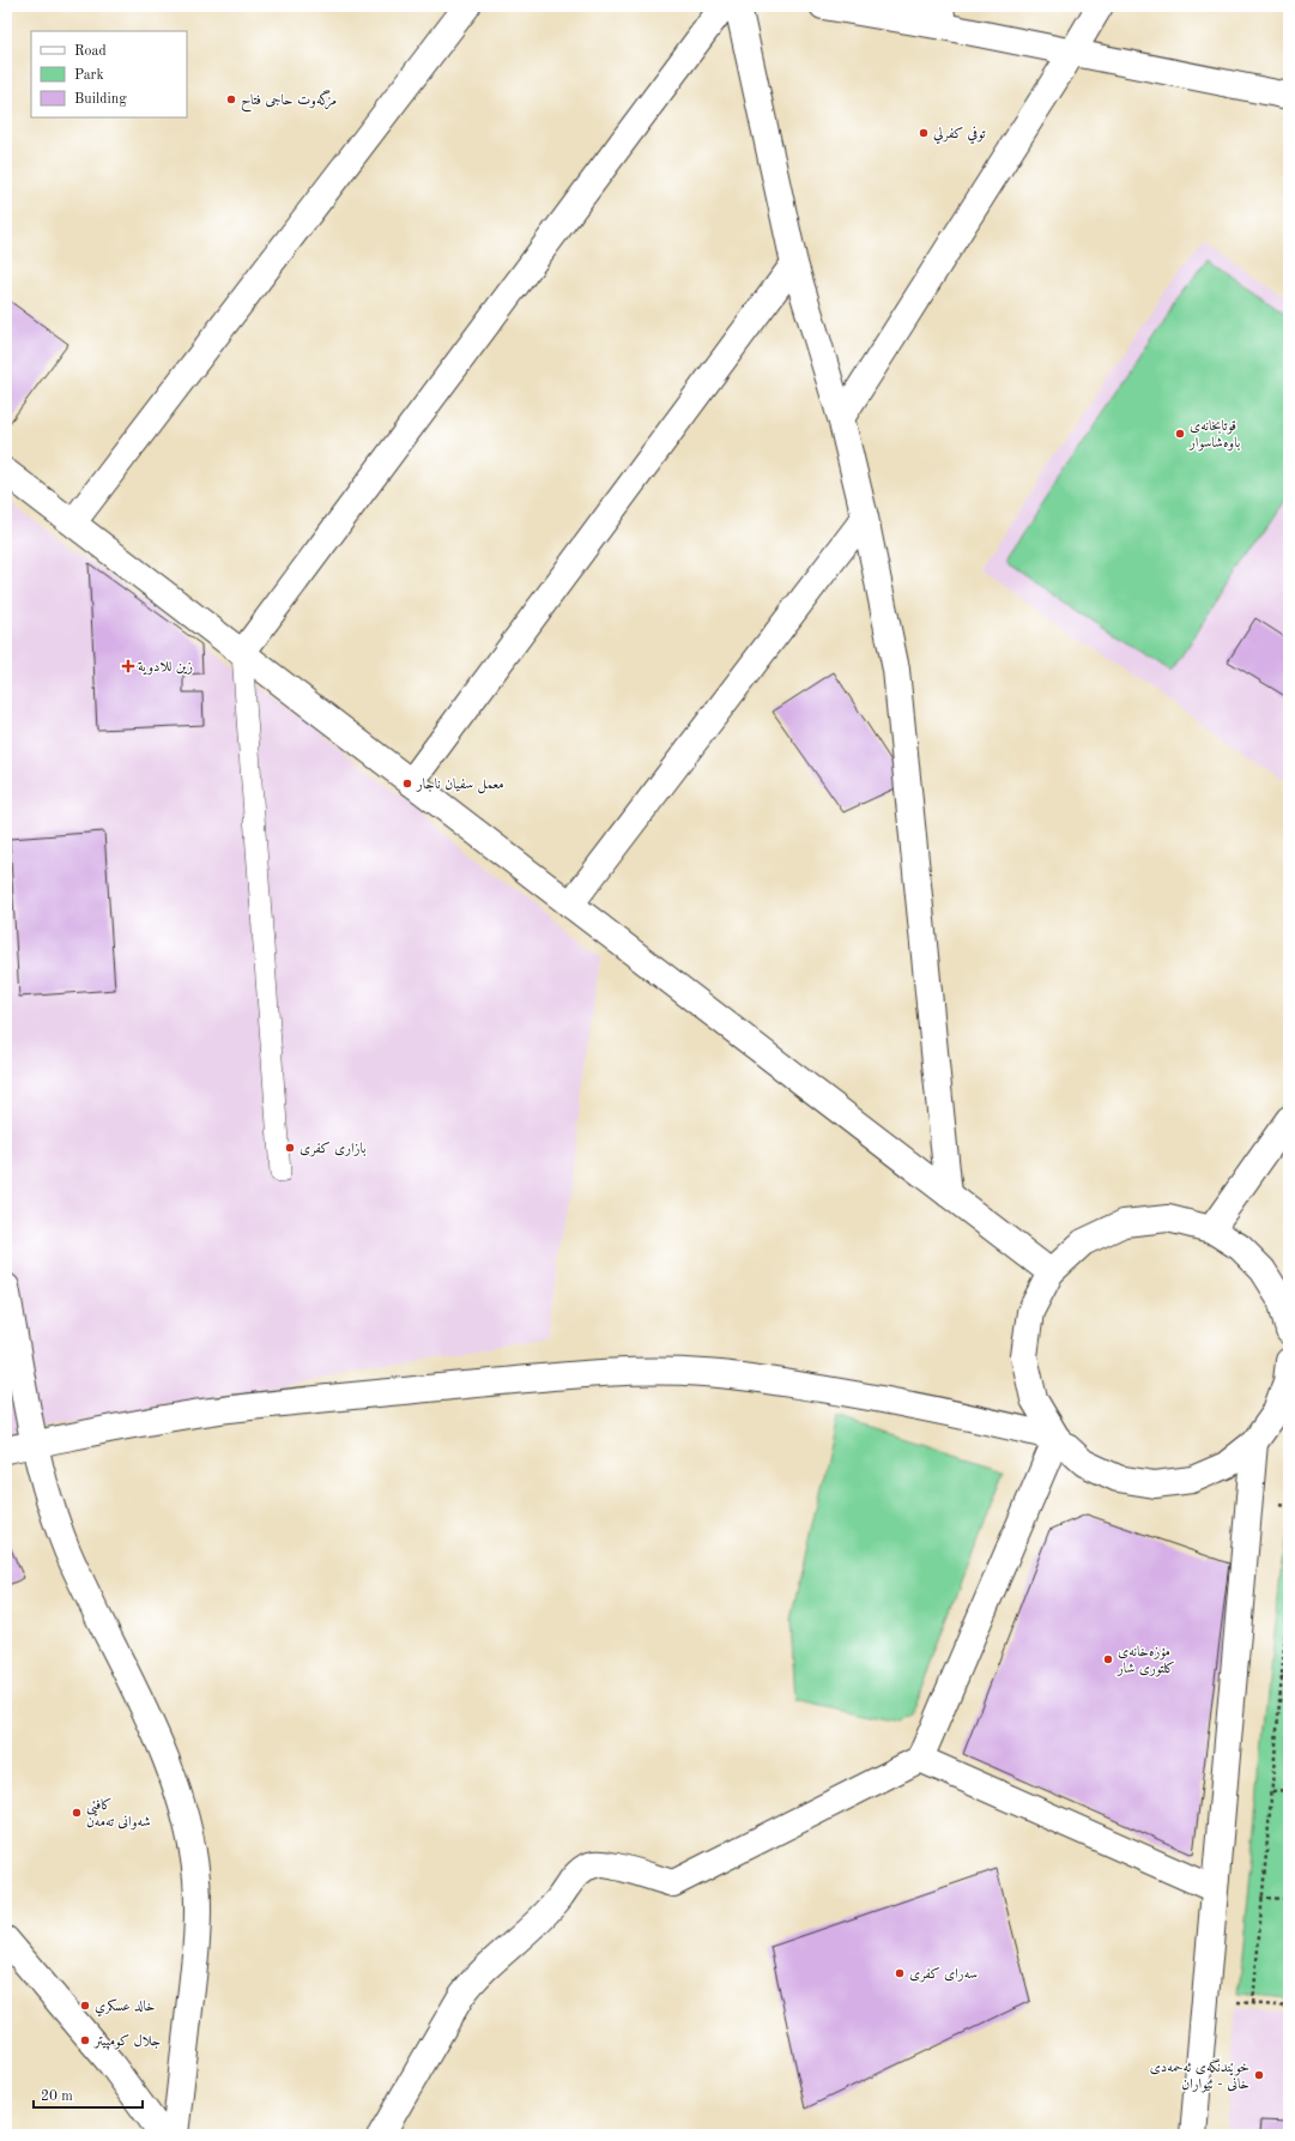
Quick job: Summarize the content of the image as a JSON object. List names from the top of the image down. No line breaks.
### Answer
{"places":{"other":["مزگەوت حاجی فتاح","توفي كفرلي","قوتابخانەی باوەشاسوار","معمل سفيان ناجار","بازاری کفری","مۆزەخانەی کلتوری شار","کافێی شەوانی تەمەن","سەرای کفری","خالد عسکري","جلال کومپیتر","خوێندنگەی ئەحمەدی خانی - ئێواران"],"health":["زین للادویة"]},"legend":["Road","Park","Building"],"scale_bar":"20 m"}
